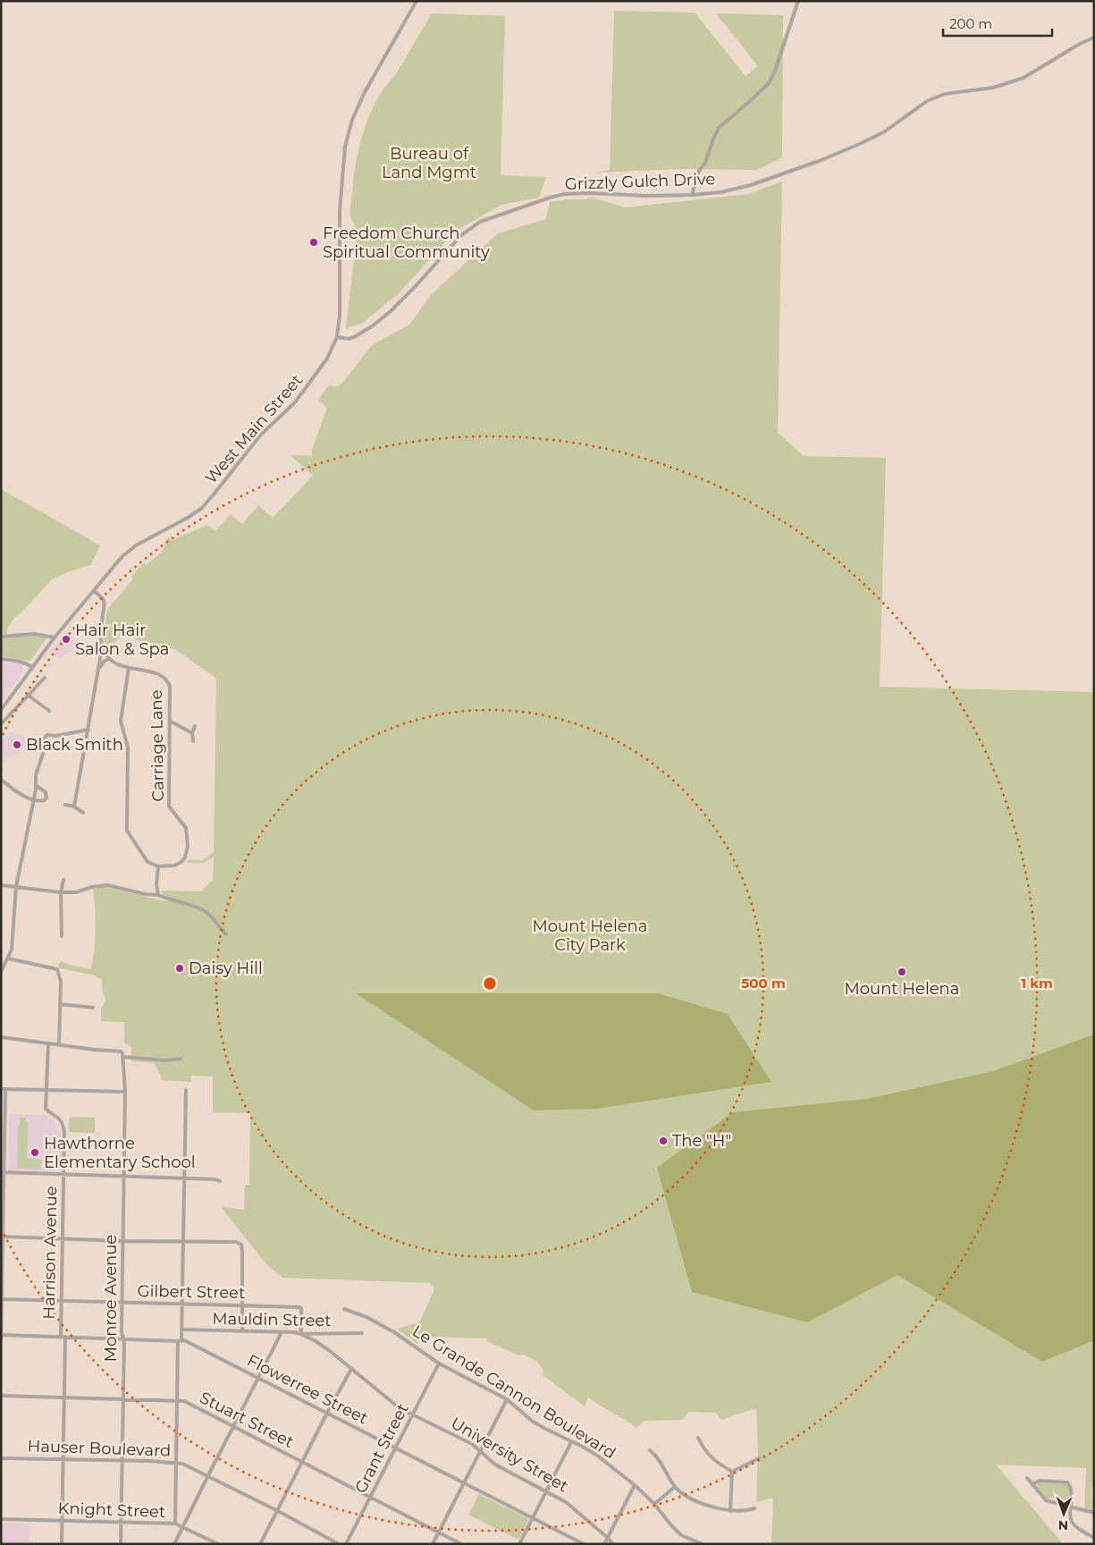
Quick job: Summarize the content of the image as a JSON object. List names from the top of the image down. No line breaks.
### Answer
{"streets":{"street":["Grizzly Gulch Drive","West Main Street","Carriage Lane","Harrison Avenue","Gilbert Street","Monroe Avenue","Mauldin Street","Flowerree Street","Le Grande Cannon Boulevard","Stuart Street","Hauser Boulevard","Grant Street","University Street","Knight Street"]},"crossings":[["Grizzly Gulch Drive","West Main Street"],["Harrison Avenue","Gilbert Street"],["Harrison Avenue","Flowerree Street"],["Harrison Avenue","Stuart Street"],["Harrison Avenue","Hauser Boulevard"],["Harrison Avenue","Knight Street"],["Gilbert Street","Monroe Avenue"],["Gilbert Street","Mauldin Street"],["Gilbert Street","University Street"],["Monroe Avenue","Flowerree Street"],["Monroe Avenue","Stuart Street"],["Monroe Avenue","Hauser Boulevard"],["Monroe Avenue","Knight Street"],["Mauldin Street","University Street"],["Flowerree Street","Grant Street"],["Le Grande Cannon Boulevard","Grant Street"],["Stuart Street","Grant Street"],["Grant Street","University Street"]],"parks":["Bureau of Land Mgmt","Mount Helena City Park"],"places":["Freedom Church Spiritual Community","Hair Hair Salon & Spa","Black Smith","Daisy Hill","Mount Helena","The \"H\"","Hawthorne Elementary School"],"scale_bar":"200 m","north":"bottom","rings":["500 m","1 km"]}
